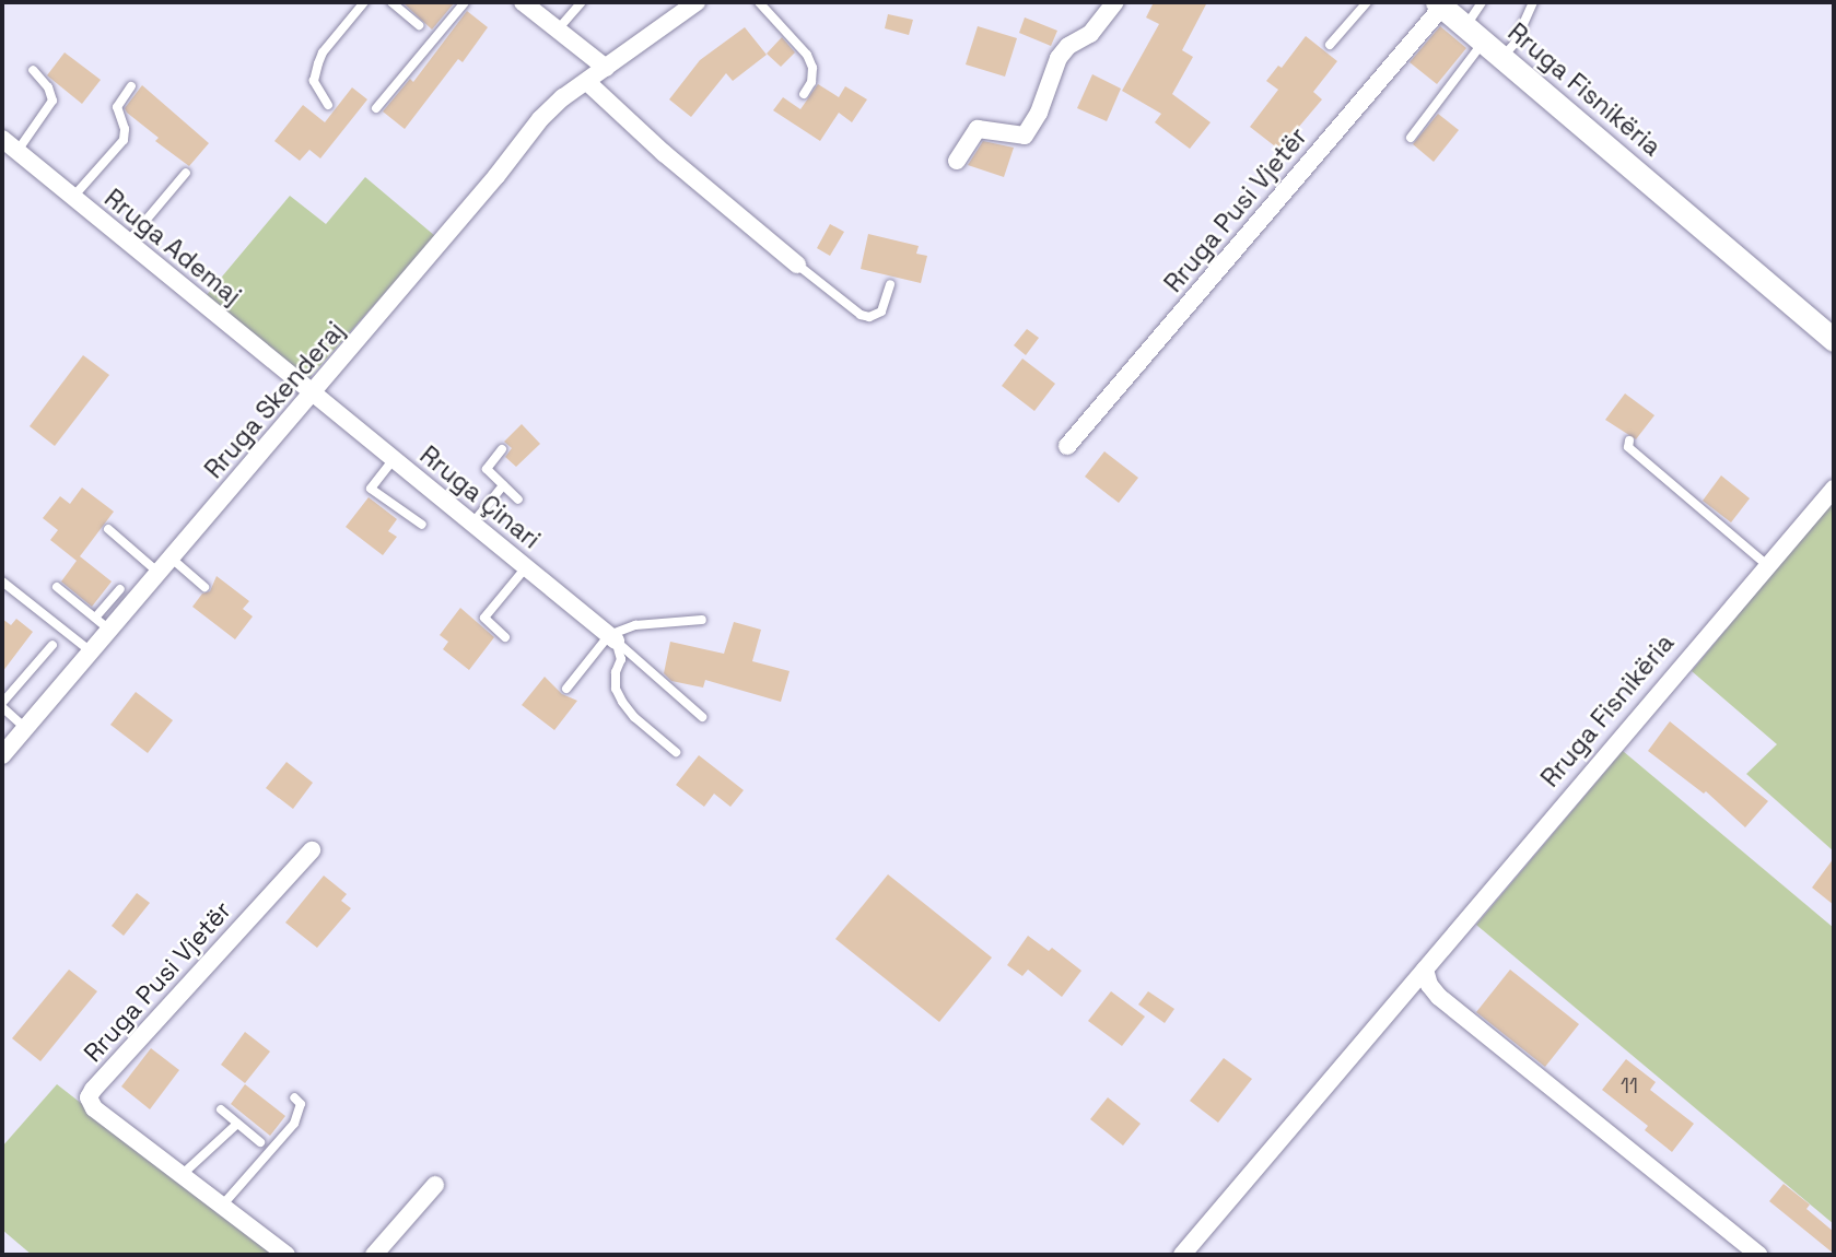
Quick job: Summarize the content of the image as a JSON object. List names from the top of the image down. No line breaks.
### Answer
{"streets":{"street":["Rruga Fisnikëria","Rruga Pusi Vjetër","Rruga Ademaj","Rruga Skenderaj","Rruga Çinari"]},"crossings":[["Rruga Fisnikëria","Rruga Pusi Vjetër"],["Rruga Ademaj","Rruga Skenderaj"],["Rruga Ademaj","Rruga Çinari"],["Rruga Skenderaj","Rruga Çinari"]],"house_numbers":["11"]}
